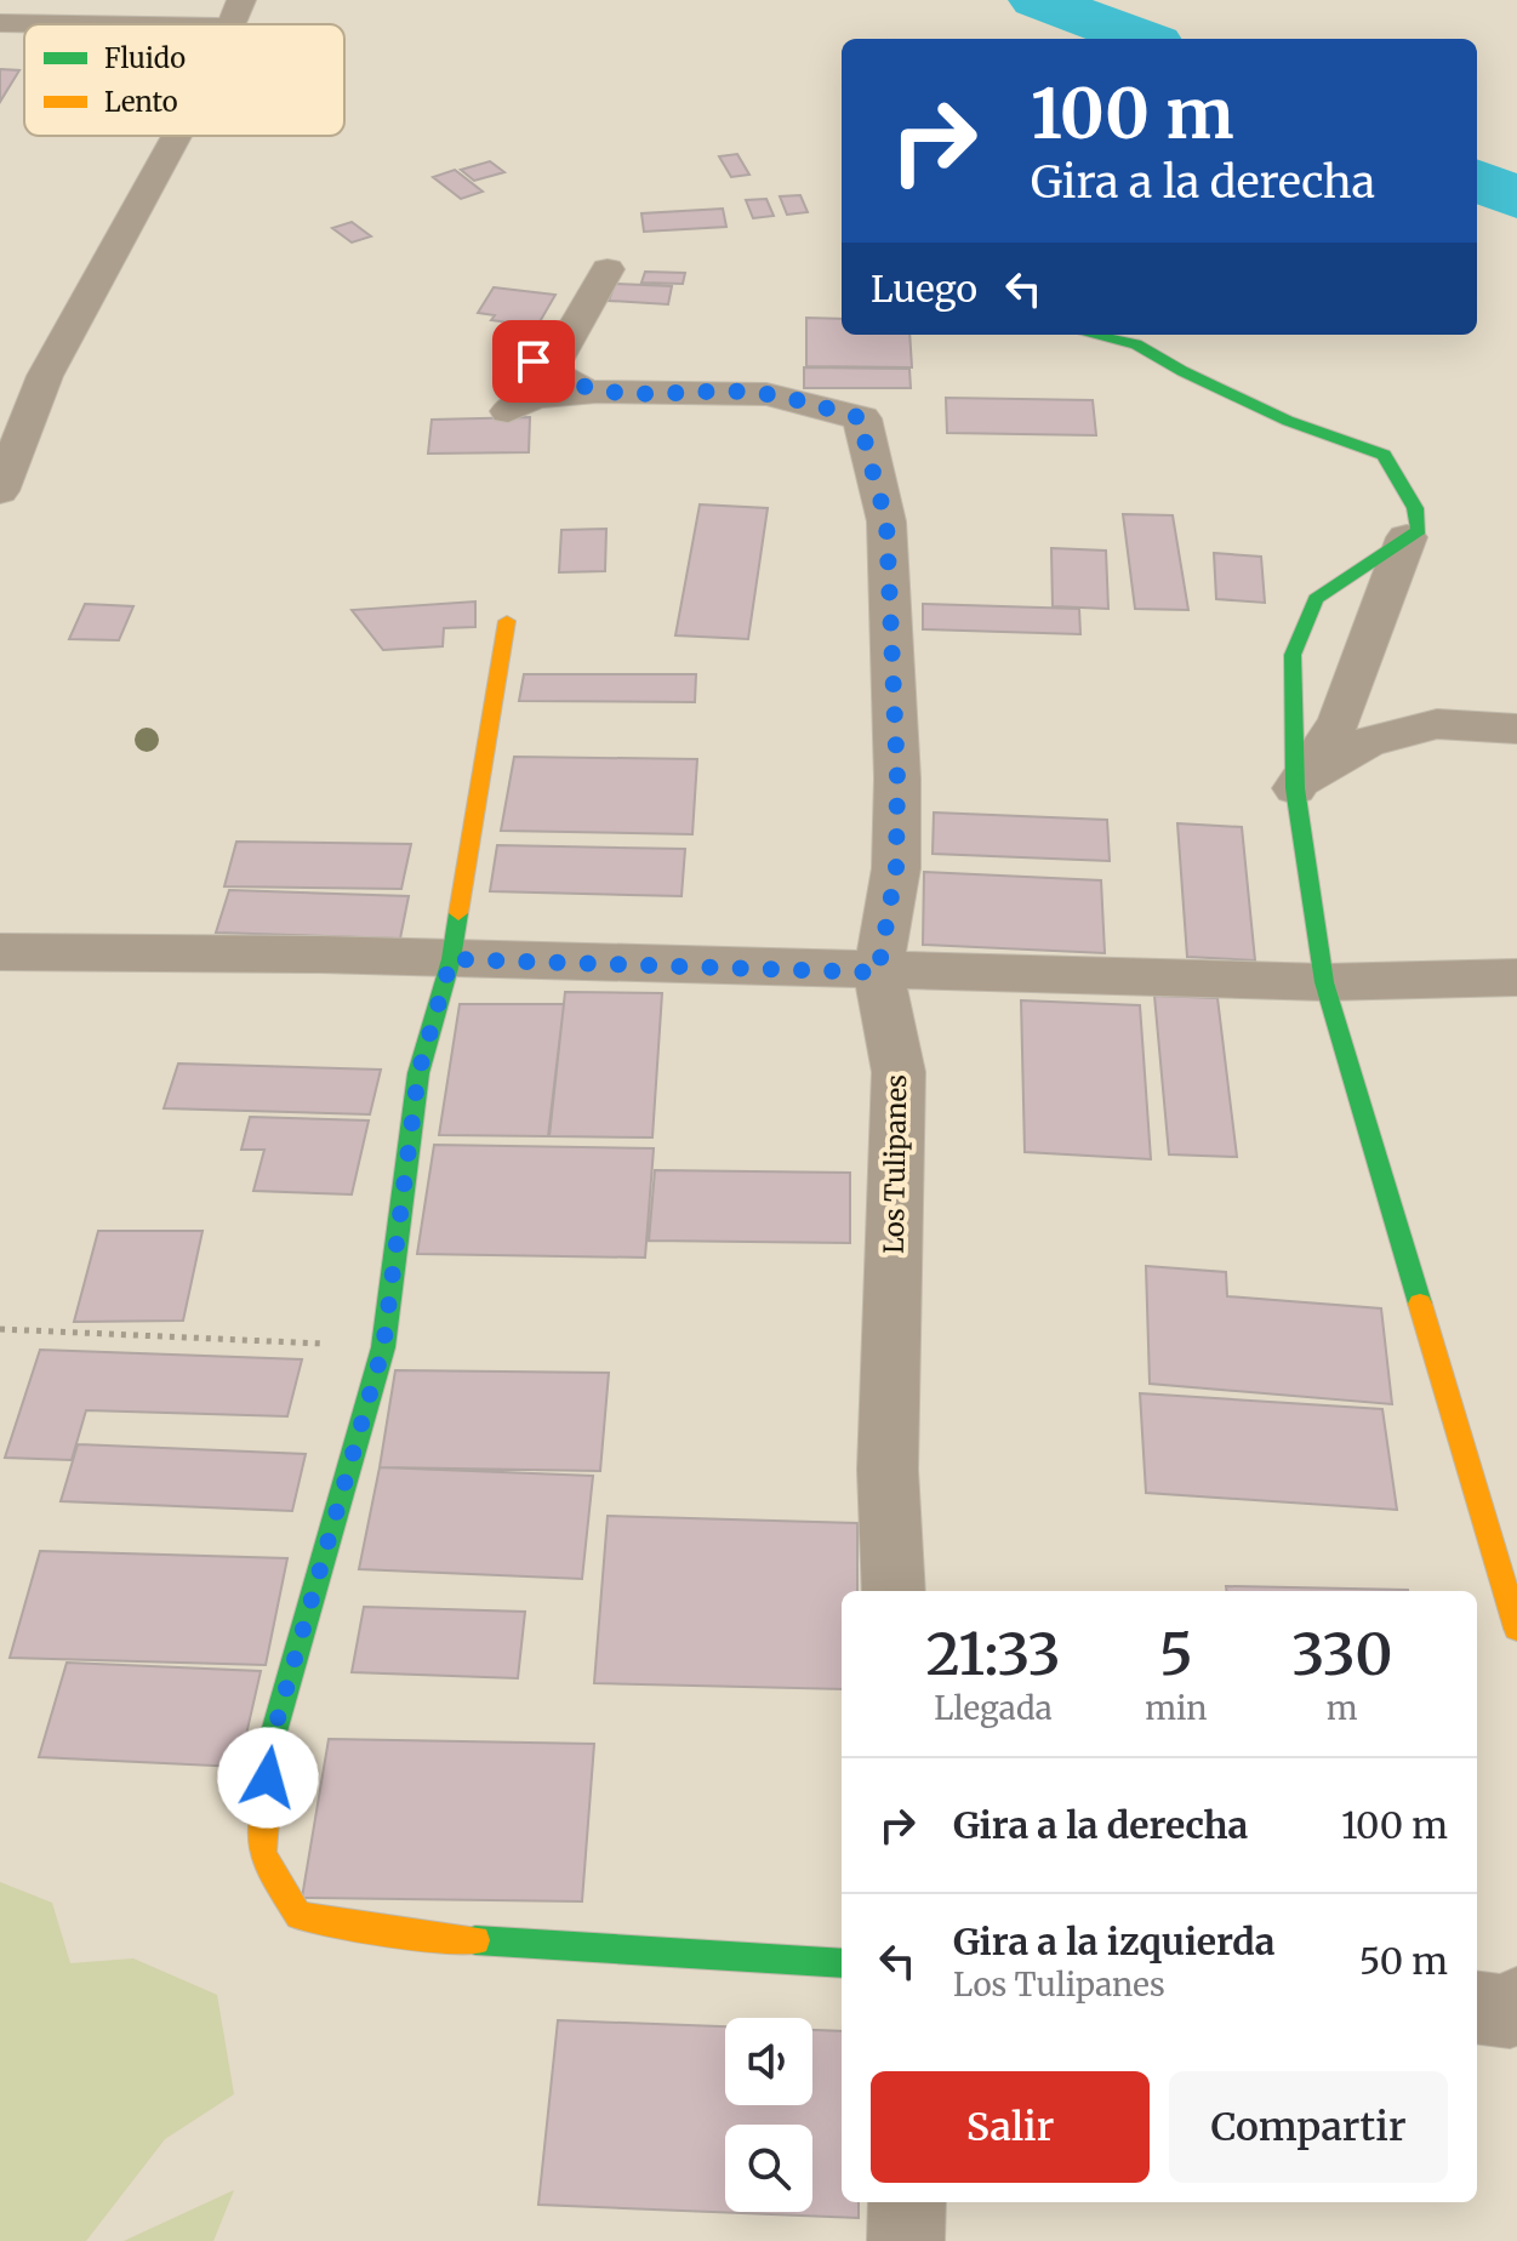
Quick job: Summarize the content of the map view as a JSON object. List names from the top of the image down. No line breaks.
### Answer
{"streets":{"street":["Los Tulipanes"]},"legend":["Fluido","Lento"],"page":{"turn":["100 m","Gira a la derecha"],"then":"Luego","eta":["21:33","Llegada","5","min","330","m"],"list":[{"name":"Gira a la derecha","value":"100 m"},{"name":"Gira a la izquierda","note":"Los Tulipanes","value":"50 m"}],"buttons":["Salir","Compartir"]}}
